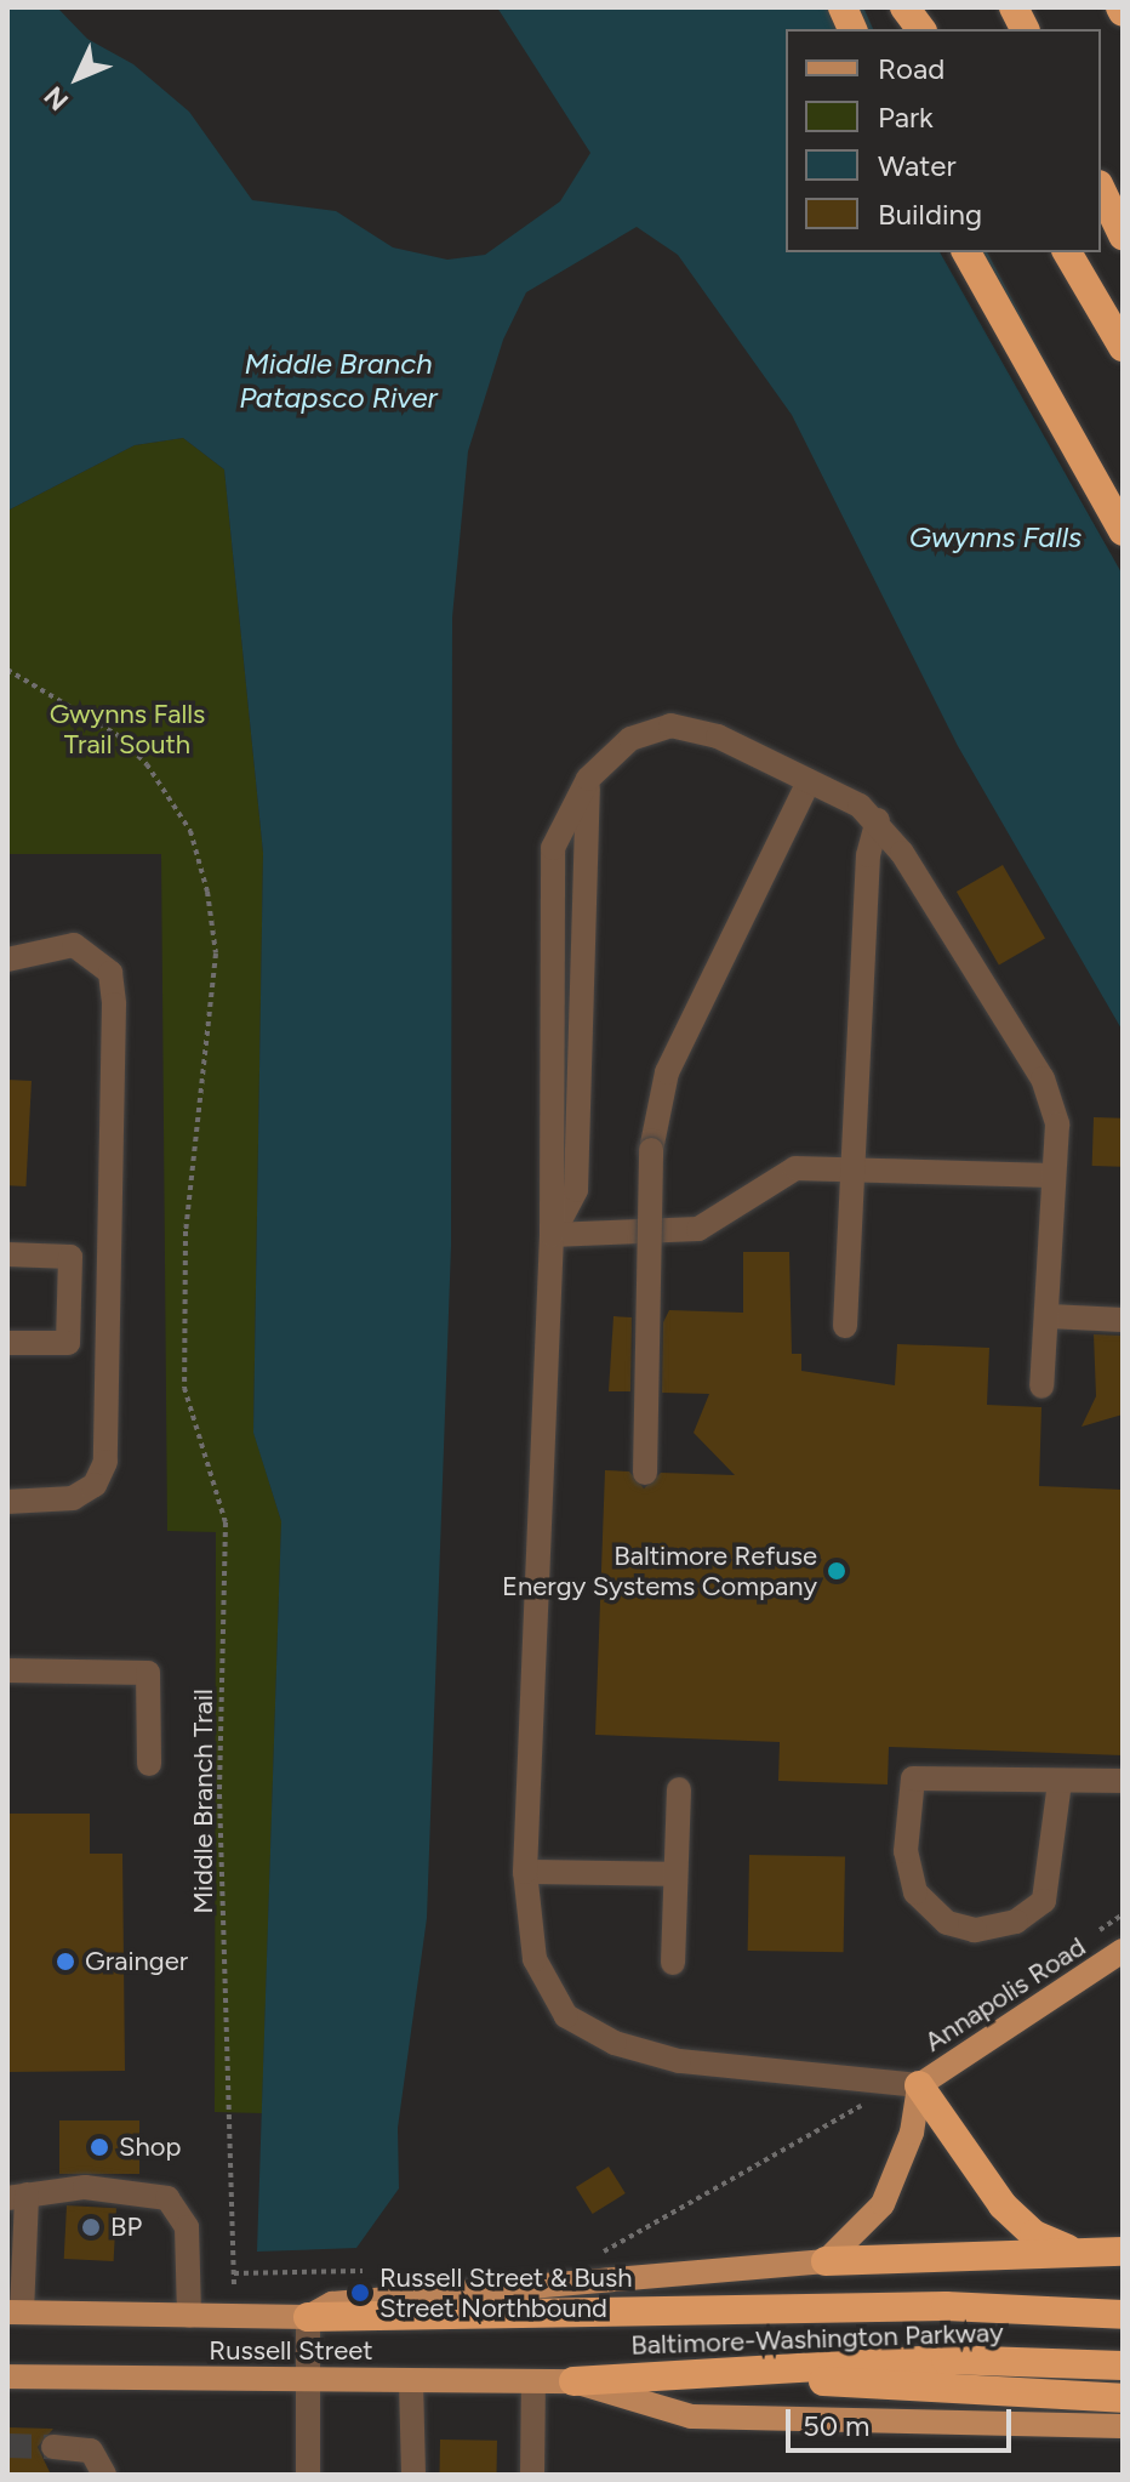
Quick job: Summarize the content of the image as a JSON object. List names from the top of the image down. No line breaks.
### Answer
{"streets":{"highway":["Baltimore-Washington Parkway"],"main road":["Annapolis Road","Russell Street"],"path":["Middle Branch Trail"]},"crossings":[["Baltimore-Washington Parkway","Russell Street"]],"water":["Middle Branch Patapsco River","Gwynns Falls"],"parks":["Gwynns Falls Trail South"],"places":["Baltimore Refuse Energy Systems Company","Grainger","Shop","BP","Russell Street & Bush Street Northbound"],"legend":["Road","Park","Water","Building"],"scale_bar":"50 m","north":"bottom left"}
